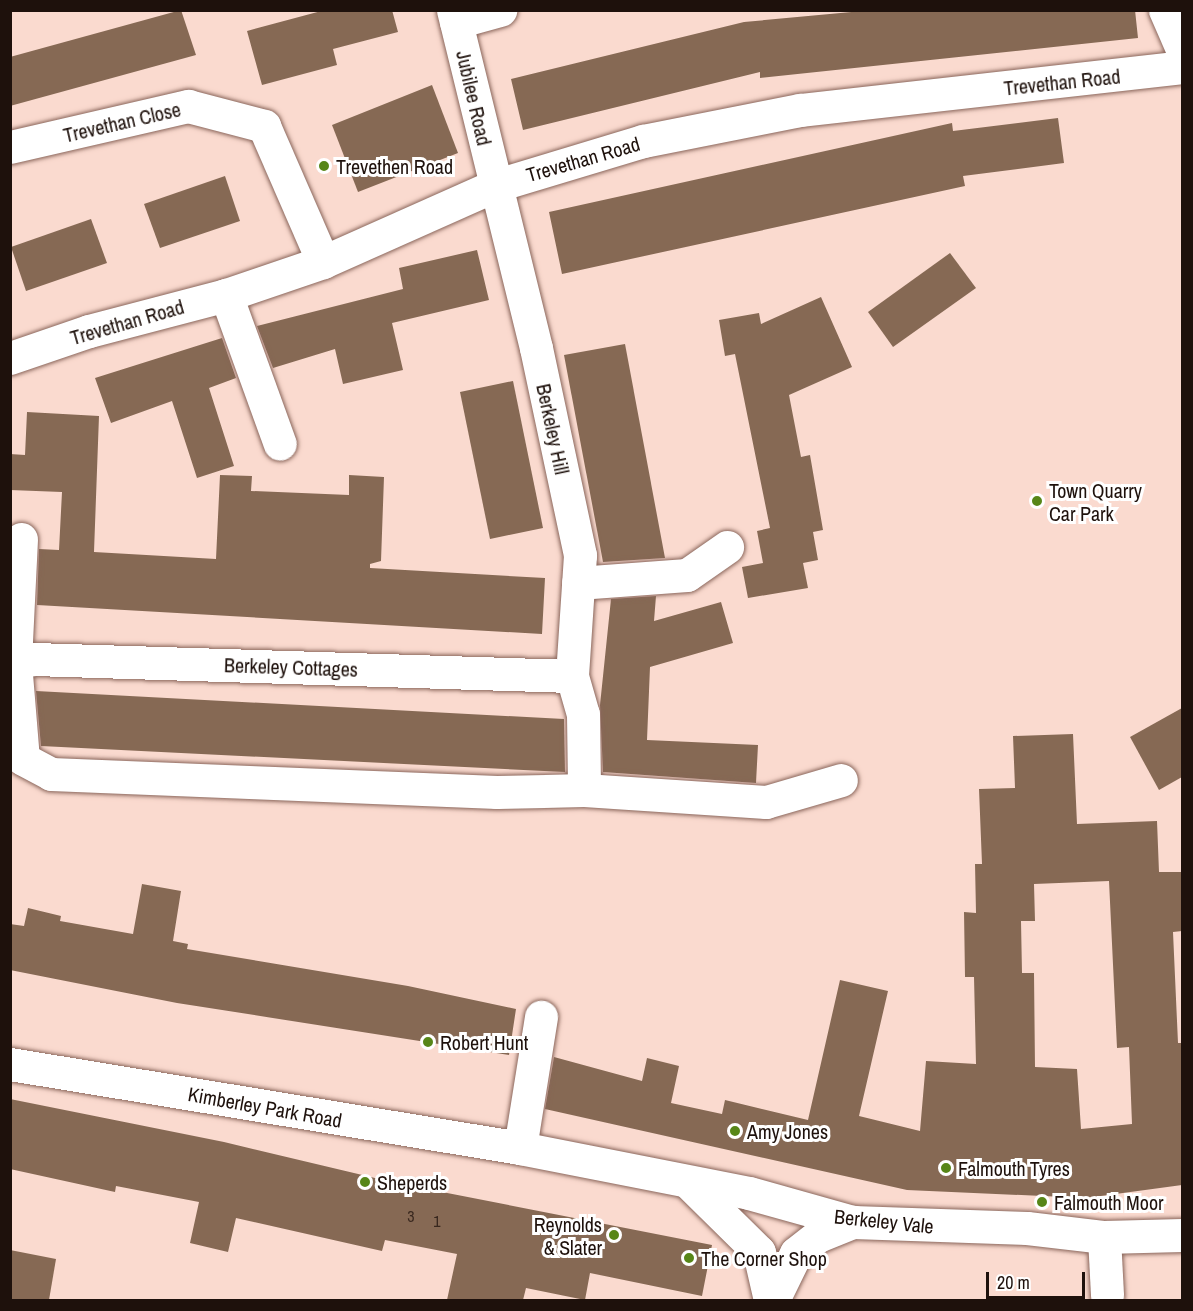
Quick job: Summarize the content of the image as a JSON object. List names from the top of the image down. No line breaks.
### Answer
{"streets":{"street":["Trevethan Road","Jubilee Road","Trevethan Close","Berkeley Hill","Berkeley Cottages","Kimberley Park Road","Berkeley Vale"]},"crossings":[["Trevethan Road","Jubilee Road"],["Trevethan Road","Trevethan Close"],["Trevethan Road","Berkeley Hill"],["Jubilee Road","Berkeley Hill"],["Berkeley Hill","Berkeley Cottages"],["Kimberley Park Road","Berkeley Vale"]],"places":["Trevethen Road","Town Quarry Car Park","Robert Hunt","Amy Jones","Falmouth Tyres","Sheperds","Falmouth Moor","Reynolds & Slater","The Corner Shop"],"house_numbers":["3","1"],"scale_bar":"20 m"}
